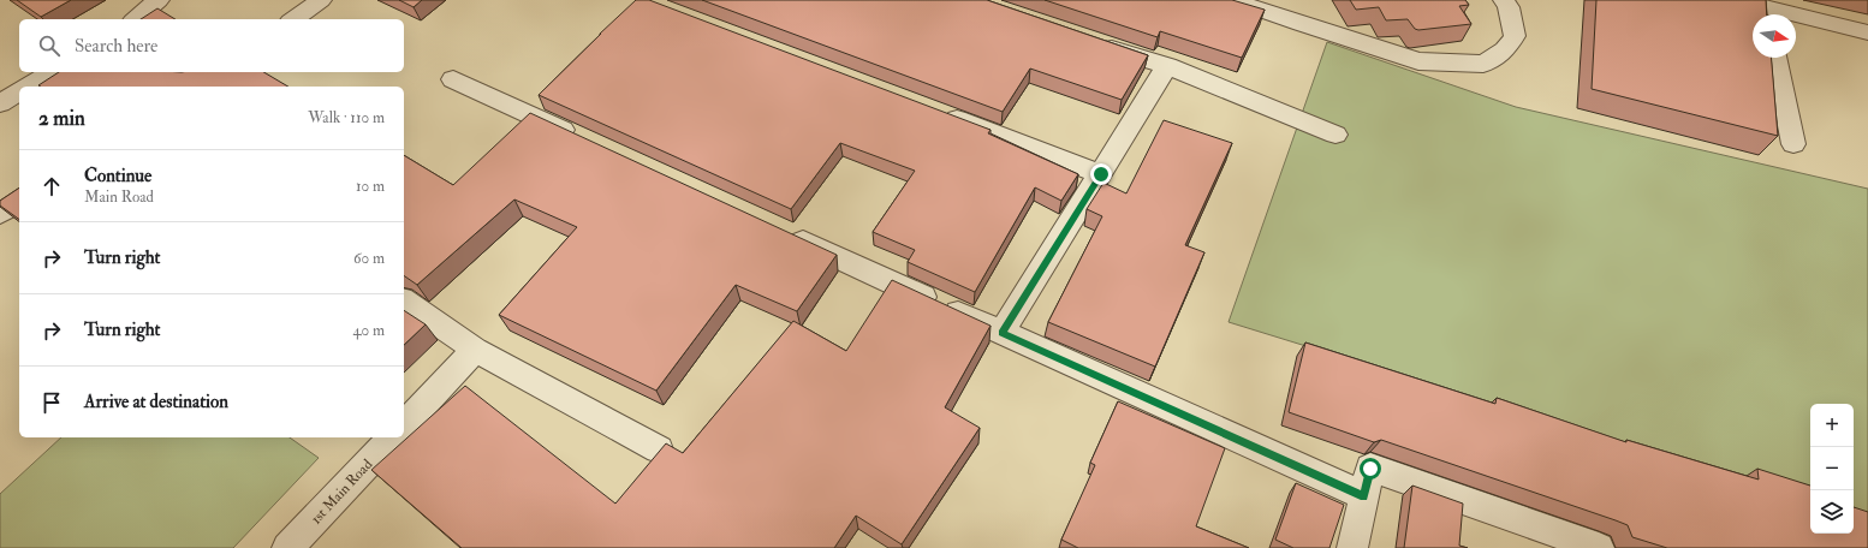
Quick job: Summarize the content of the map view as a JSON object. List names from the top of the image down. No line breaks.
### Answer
{"streets":{"street":["1st Main Road"]},"north":"right","page":{"search":"Search here","heading":["2 min","Walk · 110 m"],"list":[["Continue","Main Road","10 m"],["Turn right","60 m"],["Turn right","40 m"],"Arrive at destination"],"map_buttons":["+","−"]}}
